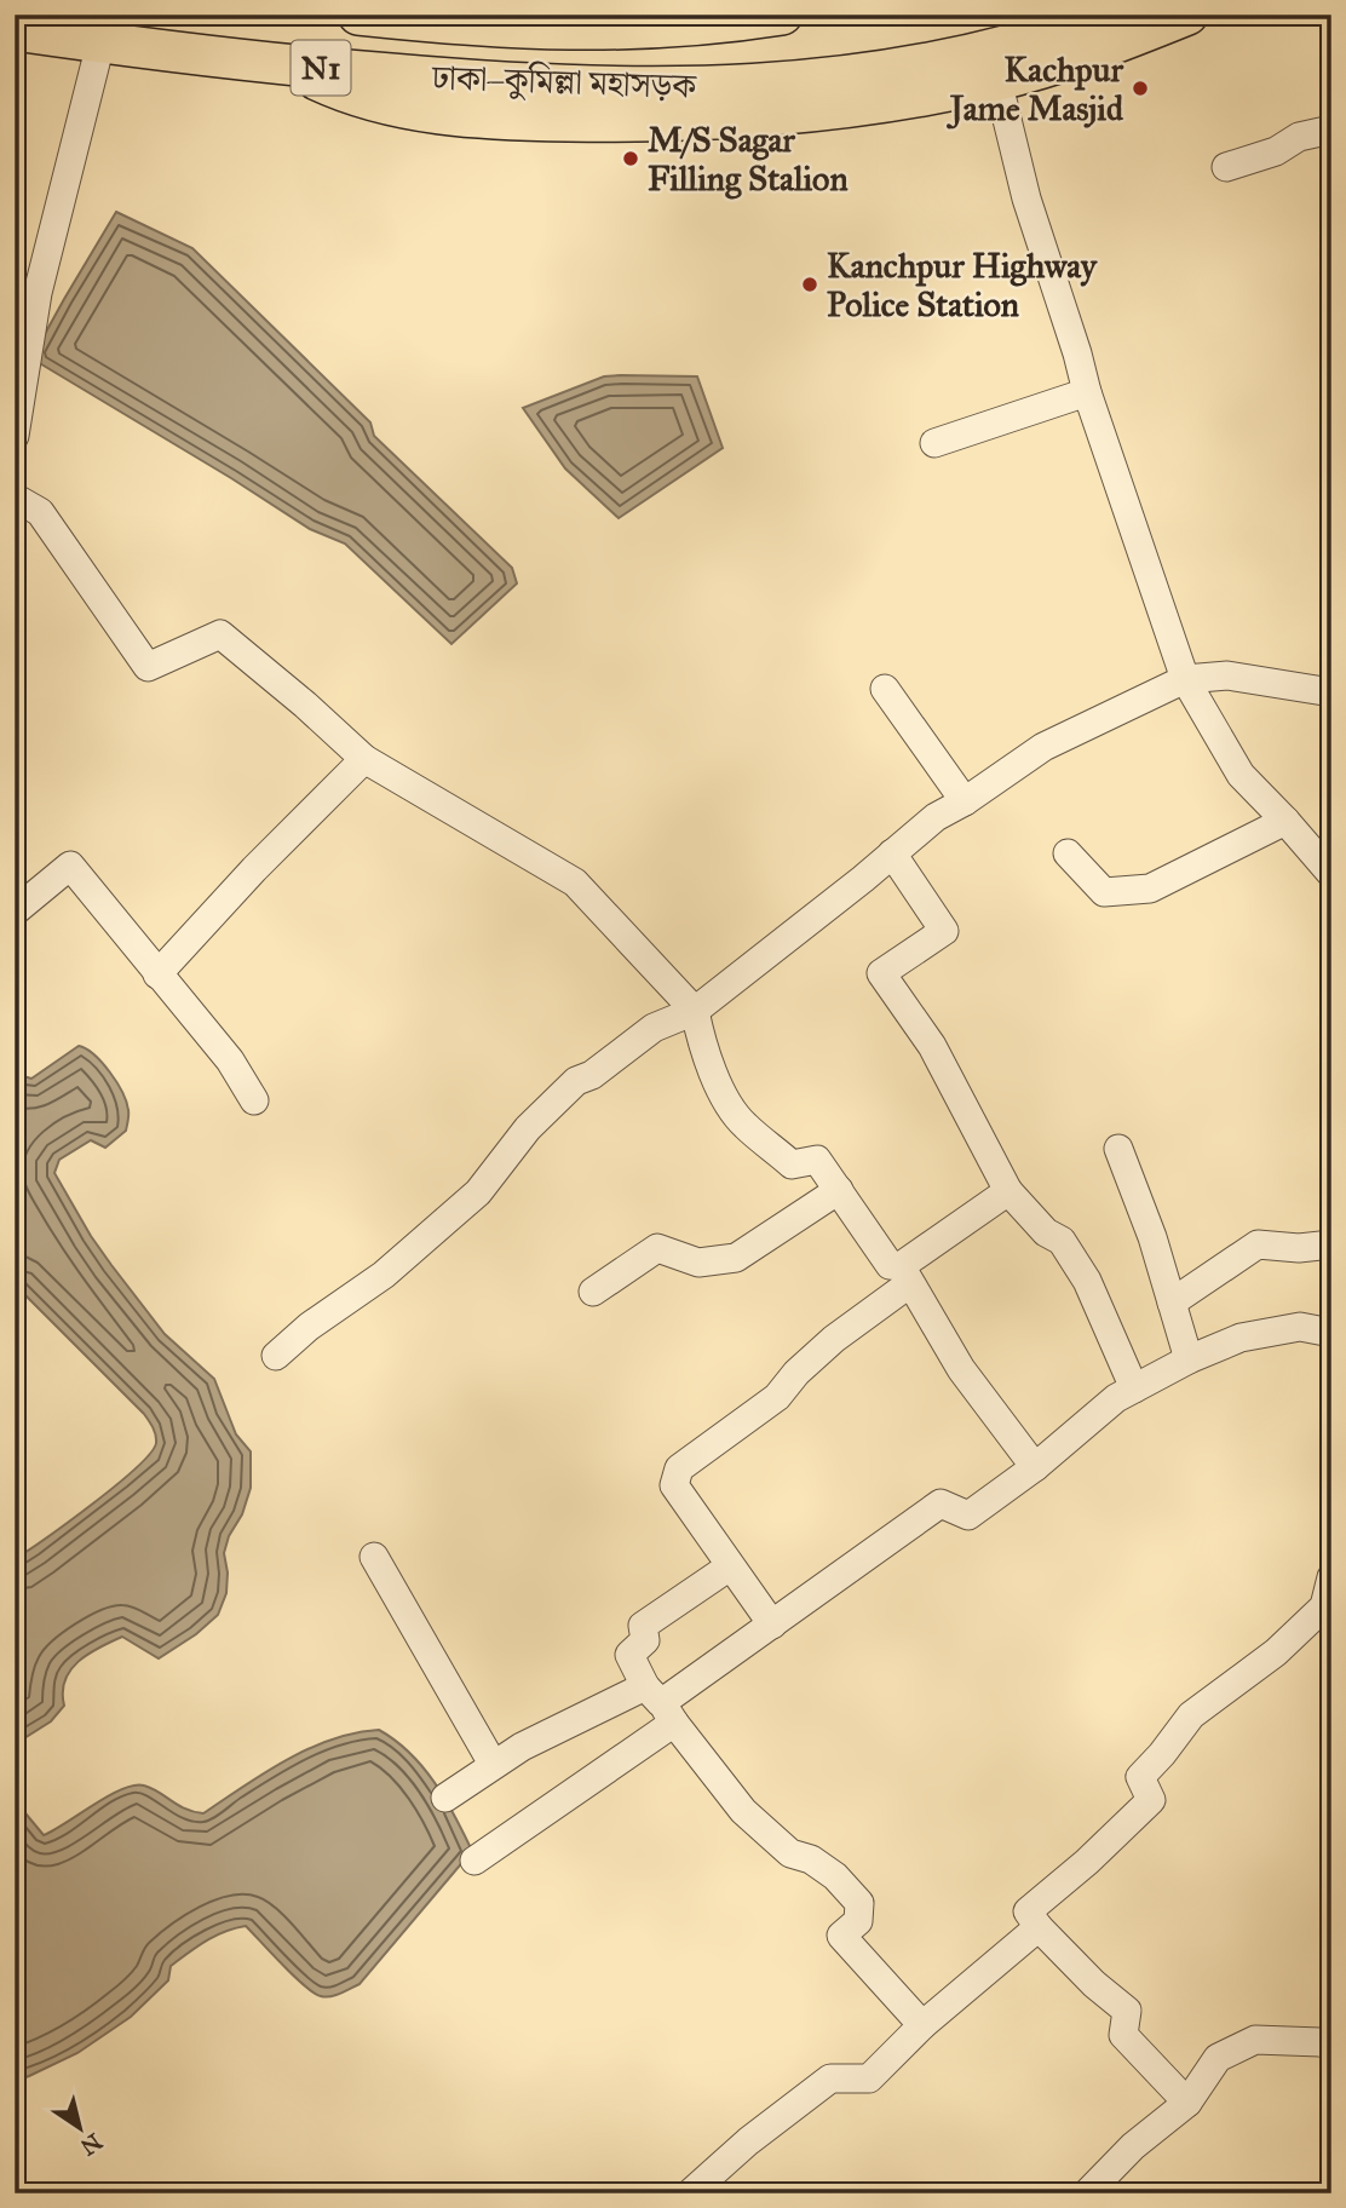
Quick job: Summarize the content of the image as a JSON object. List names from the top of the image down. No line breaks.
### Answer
{"streets":{"highway":["N1","ঢাকা–কুমিল্লা মহাসড়ক"]},"crossings":[["N1","ঢাকা–কুমিল্লা মহাসড়ক"]],"places":["Kachpur Jame Masjid","M/S Sagar Filling Stalion","Kanchpur Highway Police Station"],"north":"bottom right"}
